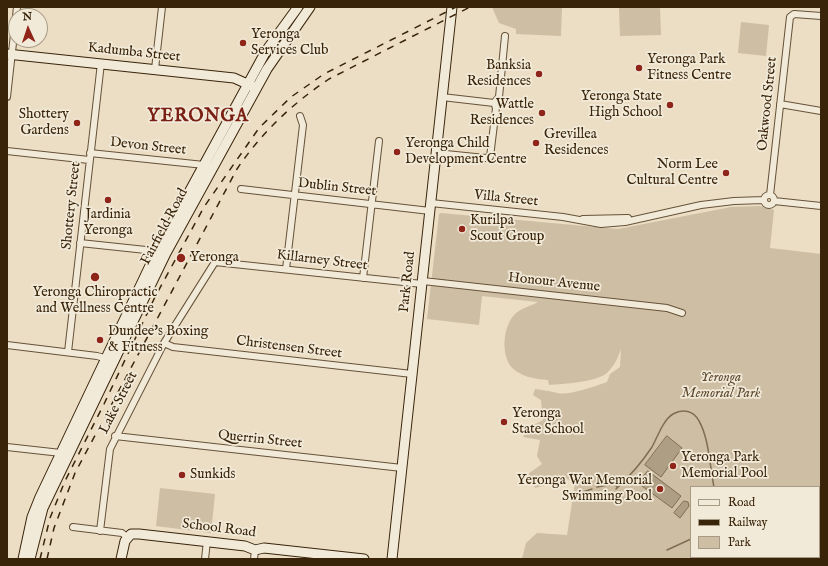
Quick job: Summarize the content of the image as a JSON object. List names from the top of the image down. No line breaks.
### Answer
{"streets":{"main road":["Kadumba Street","Fairfield Road","Park Road","School Road"],"street":["Oakwood Street","Devon Street","Dublin Street","Villa Street","Shottery Street","Killarney Street","Honour Avenue","Christensen Street","Lake Street","Querrin Street"]},"crossings":[["Kadumba Street","Shottery Street"],["Kadumba Street","Fairfield Road"],["Oakwood Street","Villa Street"],["Devon Street","Shottery Street"],["Devon Street","Fairfield Road"],["Dublin Street","Villa Street"],["Dublin Street","Park Road"],["Villa Street","Park Road"],["Killarney Street","Park Road"],["Killarney Street","Honour Avenue"],["Killarney Street","Lake Street"],["Park Road","Honour Avenue"],["Park Road","Christensen Street"],["Park Road","Querrin Street"],["Christensen Street","Lake Street"],["Lake Street","Querrin Street"]],"districts":["YERONGA"],"parks":["Yeronga Memorial Park"],"places":["Yeronga Services Club","Yeronga Park Fitness Centre","Banksia Residences","Yeronga State High School","Wattle Residences","Shottery Gardens","Grevillea Residences","Yeronga Child Development Centre","Norm Lee Cultural Centre","Jardinia Yeronga","Kurilpa Scout Group","Yeronga","Yeronga Chiropractic and Wellness Centre","Dundee's Boxing & Fitness","Yeronga State School","Yeronga Park Memorial Pool","Sunkids","Yeronga War Memorial Swimming Pool"],"legend":["Road","Railway","Park"],"north":"top"}
